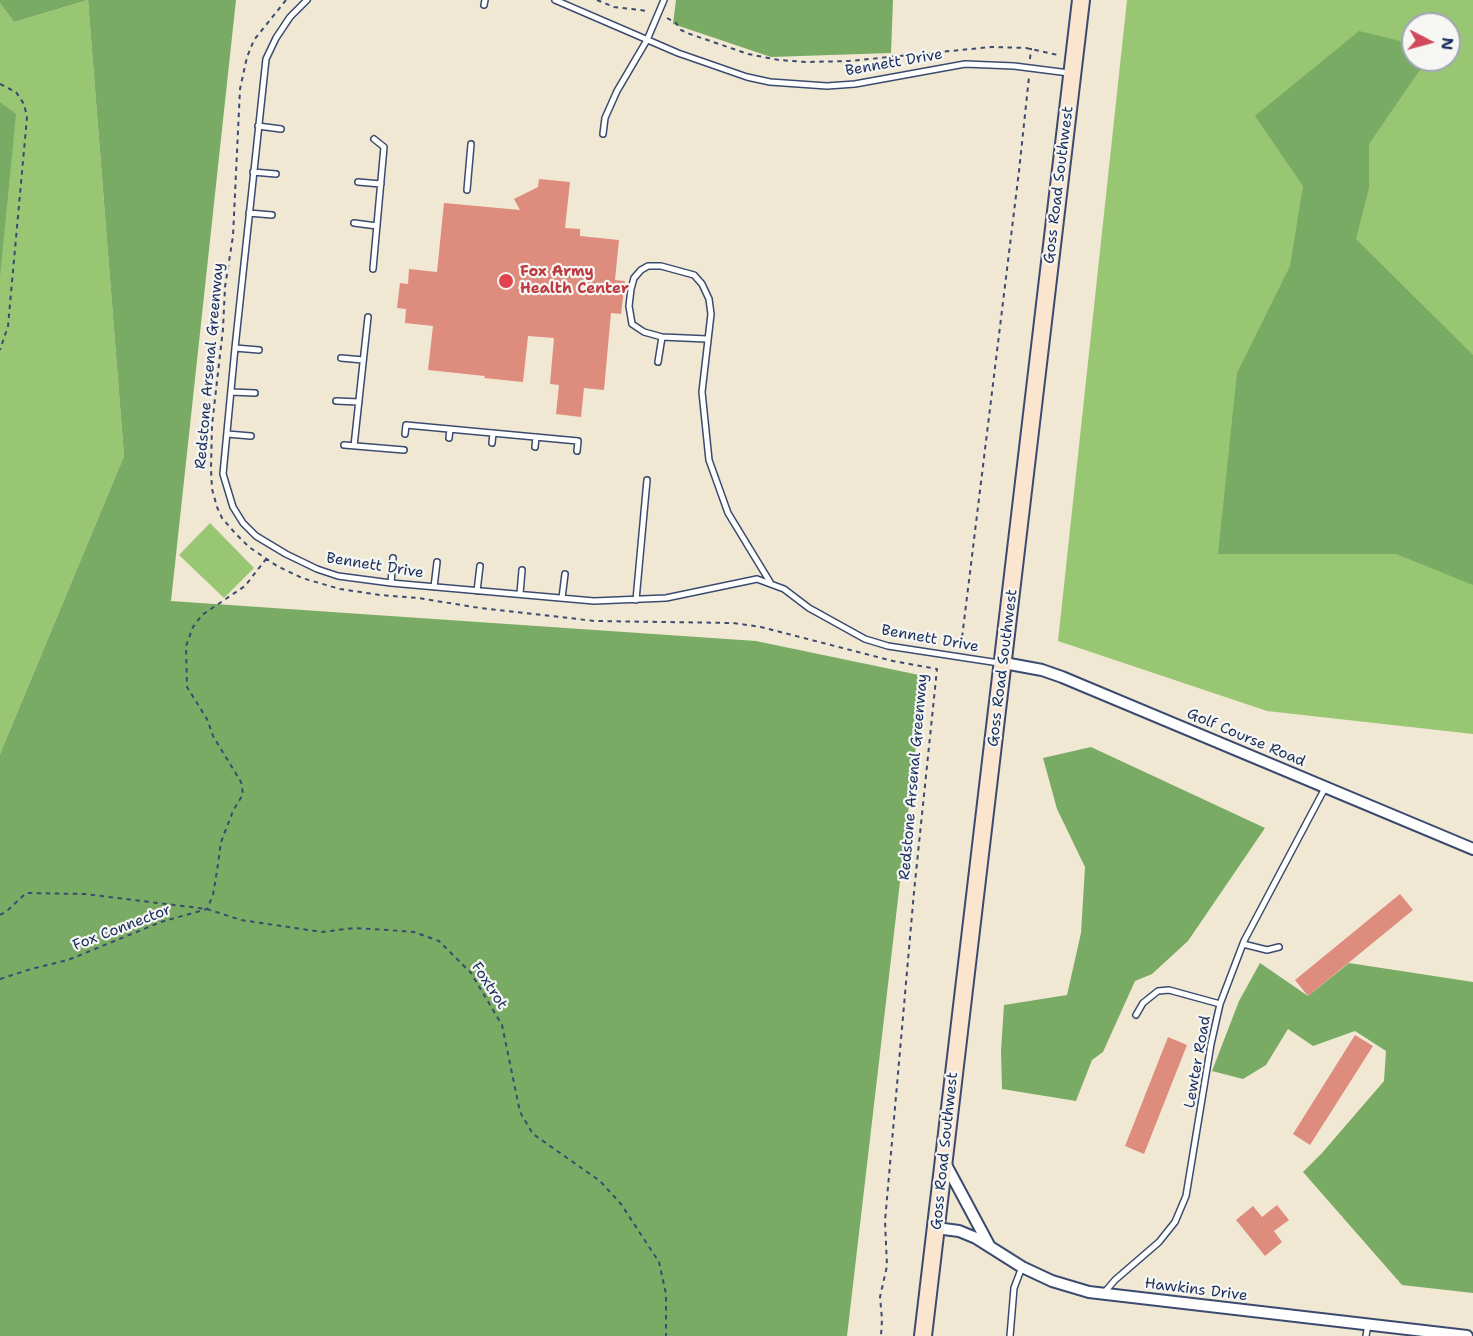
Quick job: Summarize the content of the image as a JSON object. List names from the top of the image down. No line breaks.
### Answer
{"streets":{"street":["Goss Road Southwest","Golf Course Road","Hawkins Drive"],"lane":["Bennett Drive","Lewter Road"],"path":["Redstone Arsenal Greenway","Fox Connector","Foxtrot"]},"crossings":[["Bennett Drive","Goss Road Southwest"],["Bennett Drive","Golf Course Road"],["Goss Road Southwest","Golf Course Road"],["Goss Road Southwest","Hawkins Drive"],["Golf Course Road","Lewter Road"],["Fox Connector","Foxtrot"],["Lewter Road","Hawkins Drive"]],"places":["Fox Army Health Center"],"north":"right"}
